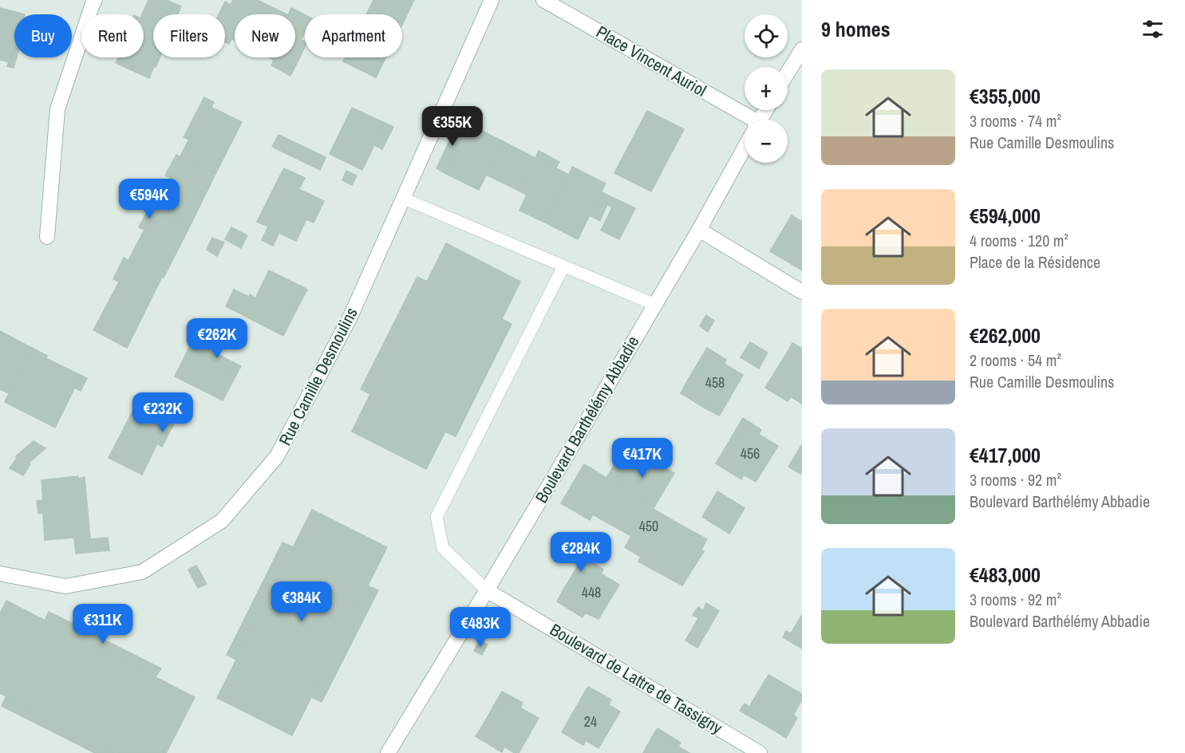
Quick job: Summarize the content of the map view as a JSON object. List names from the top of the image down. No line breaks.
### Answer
{"streets":{"street":["Place Vincent Auriol","Rue Camille Desmoulins","Boulevard Barthélémy Abbadie","Boulevard de Lattre de Tassigny"]},"crossings":[["Boulevard Barthélémy Abbadie","Boulevard de Lattre de Tassigny"]],"house_numbers":["458","456","450","448","24"],"page":{"heading":"9 homes","map_buttons":["+","−"],"chip":["Buy","Rent","Filters","New","Apartment"],"list":[{"name":"€355,000","note":"3 rooms · 74 m² · Rue Camille Desmoulins"},{"name":"€594,000","note":"4 rooms · 120 m² · Place de la Résidence"},{"name":"€262,000","note":"2 rooms · 54 m² · Rue Camille Desmoulins"},{"name":"€417,000","note":"3 rooms · 92 m² · Boulevard Barthélémy Abbadie"},{"name":"€483,000","note":"3 rooms · 92 m² · Boulevard Barthélémy Abbadie"}],"price":["€355K","€594K","€262K","€232K","€417K","€284K","€384K","€311K","€483K"]}}
